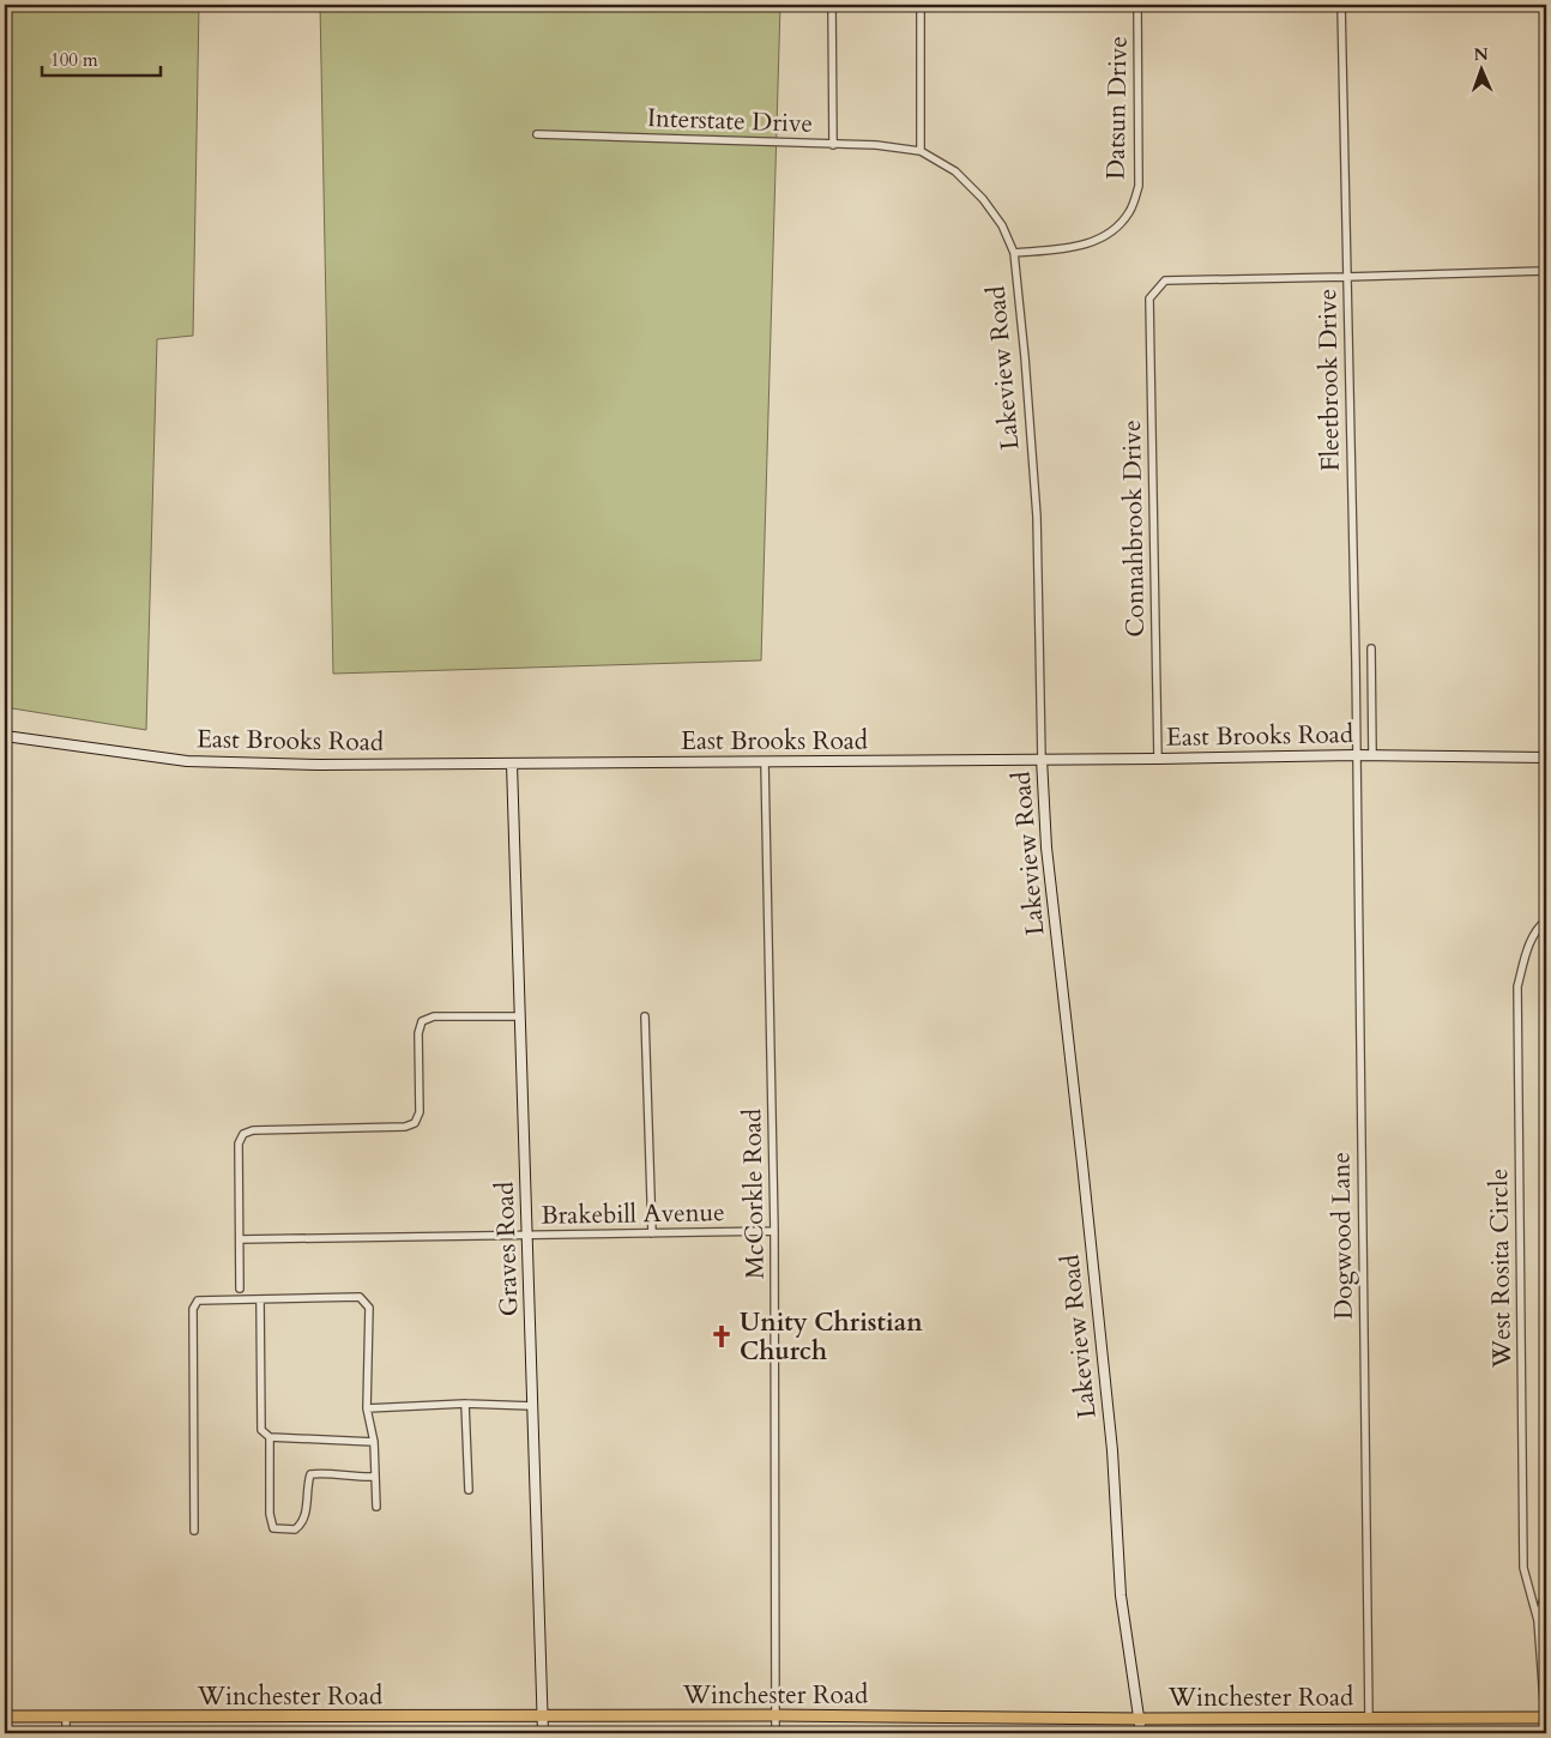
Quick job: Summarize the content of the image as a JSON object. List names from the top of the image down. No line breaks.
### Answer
{"streets":{"main road":["Winchester Road"],"street":["Datsun Drive","Interstate Drive","Lakeview Road","Fleetbrook Drive","Connahbrook Drive","East Brooks Road","McCorkle Road","Brakebill Avenue","Dogwood Lane","Graves Road","West Rosita Circle"]},"crossings":[["Datsun Drive","Lakeview Road"],["Interstate Drive","Lakeview Road"],["Lakeview Road","East Brooks Road"],["Lakeview Road","Winchester Road"],["Fleetbrook Drive","Connahbrook Drive"],["Fleetbrook Drive","East Brooks Road"],["Fleetbrook Drive","Dogwood Lane"],["Connahbrook Drive","East Brooks Road"],["East Brooks Road","McCorkle Road"],["East Brooks Road","Dogwood Lane"],["East Brooks Road","Graves Road"],["McCorkle Road","Brakebill Avenue"],["McCorkle Road","Winchester Road"],["Brakebill Avenue","Graves Road"],["Dogwood Lane","Winchester Road"],["Graves Road","Winchester Road"]],"places":{"church":["Unity Christian Church"]},"scale_bar":"100 m","north":"top"}
